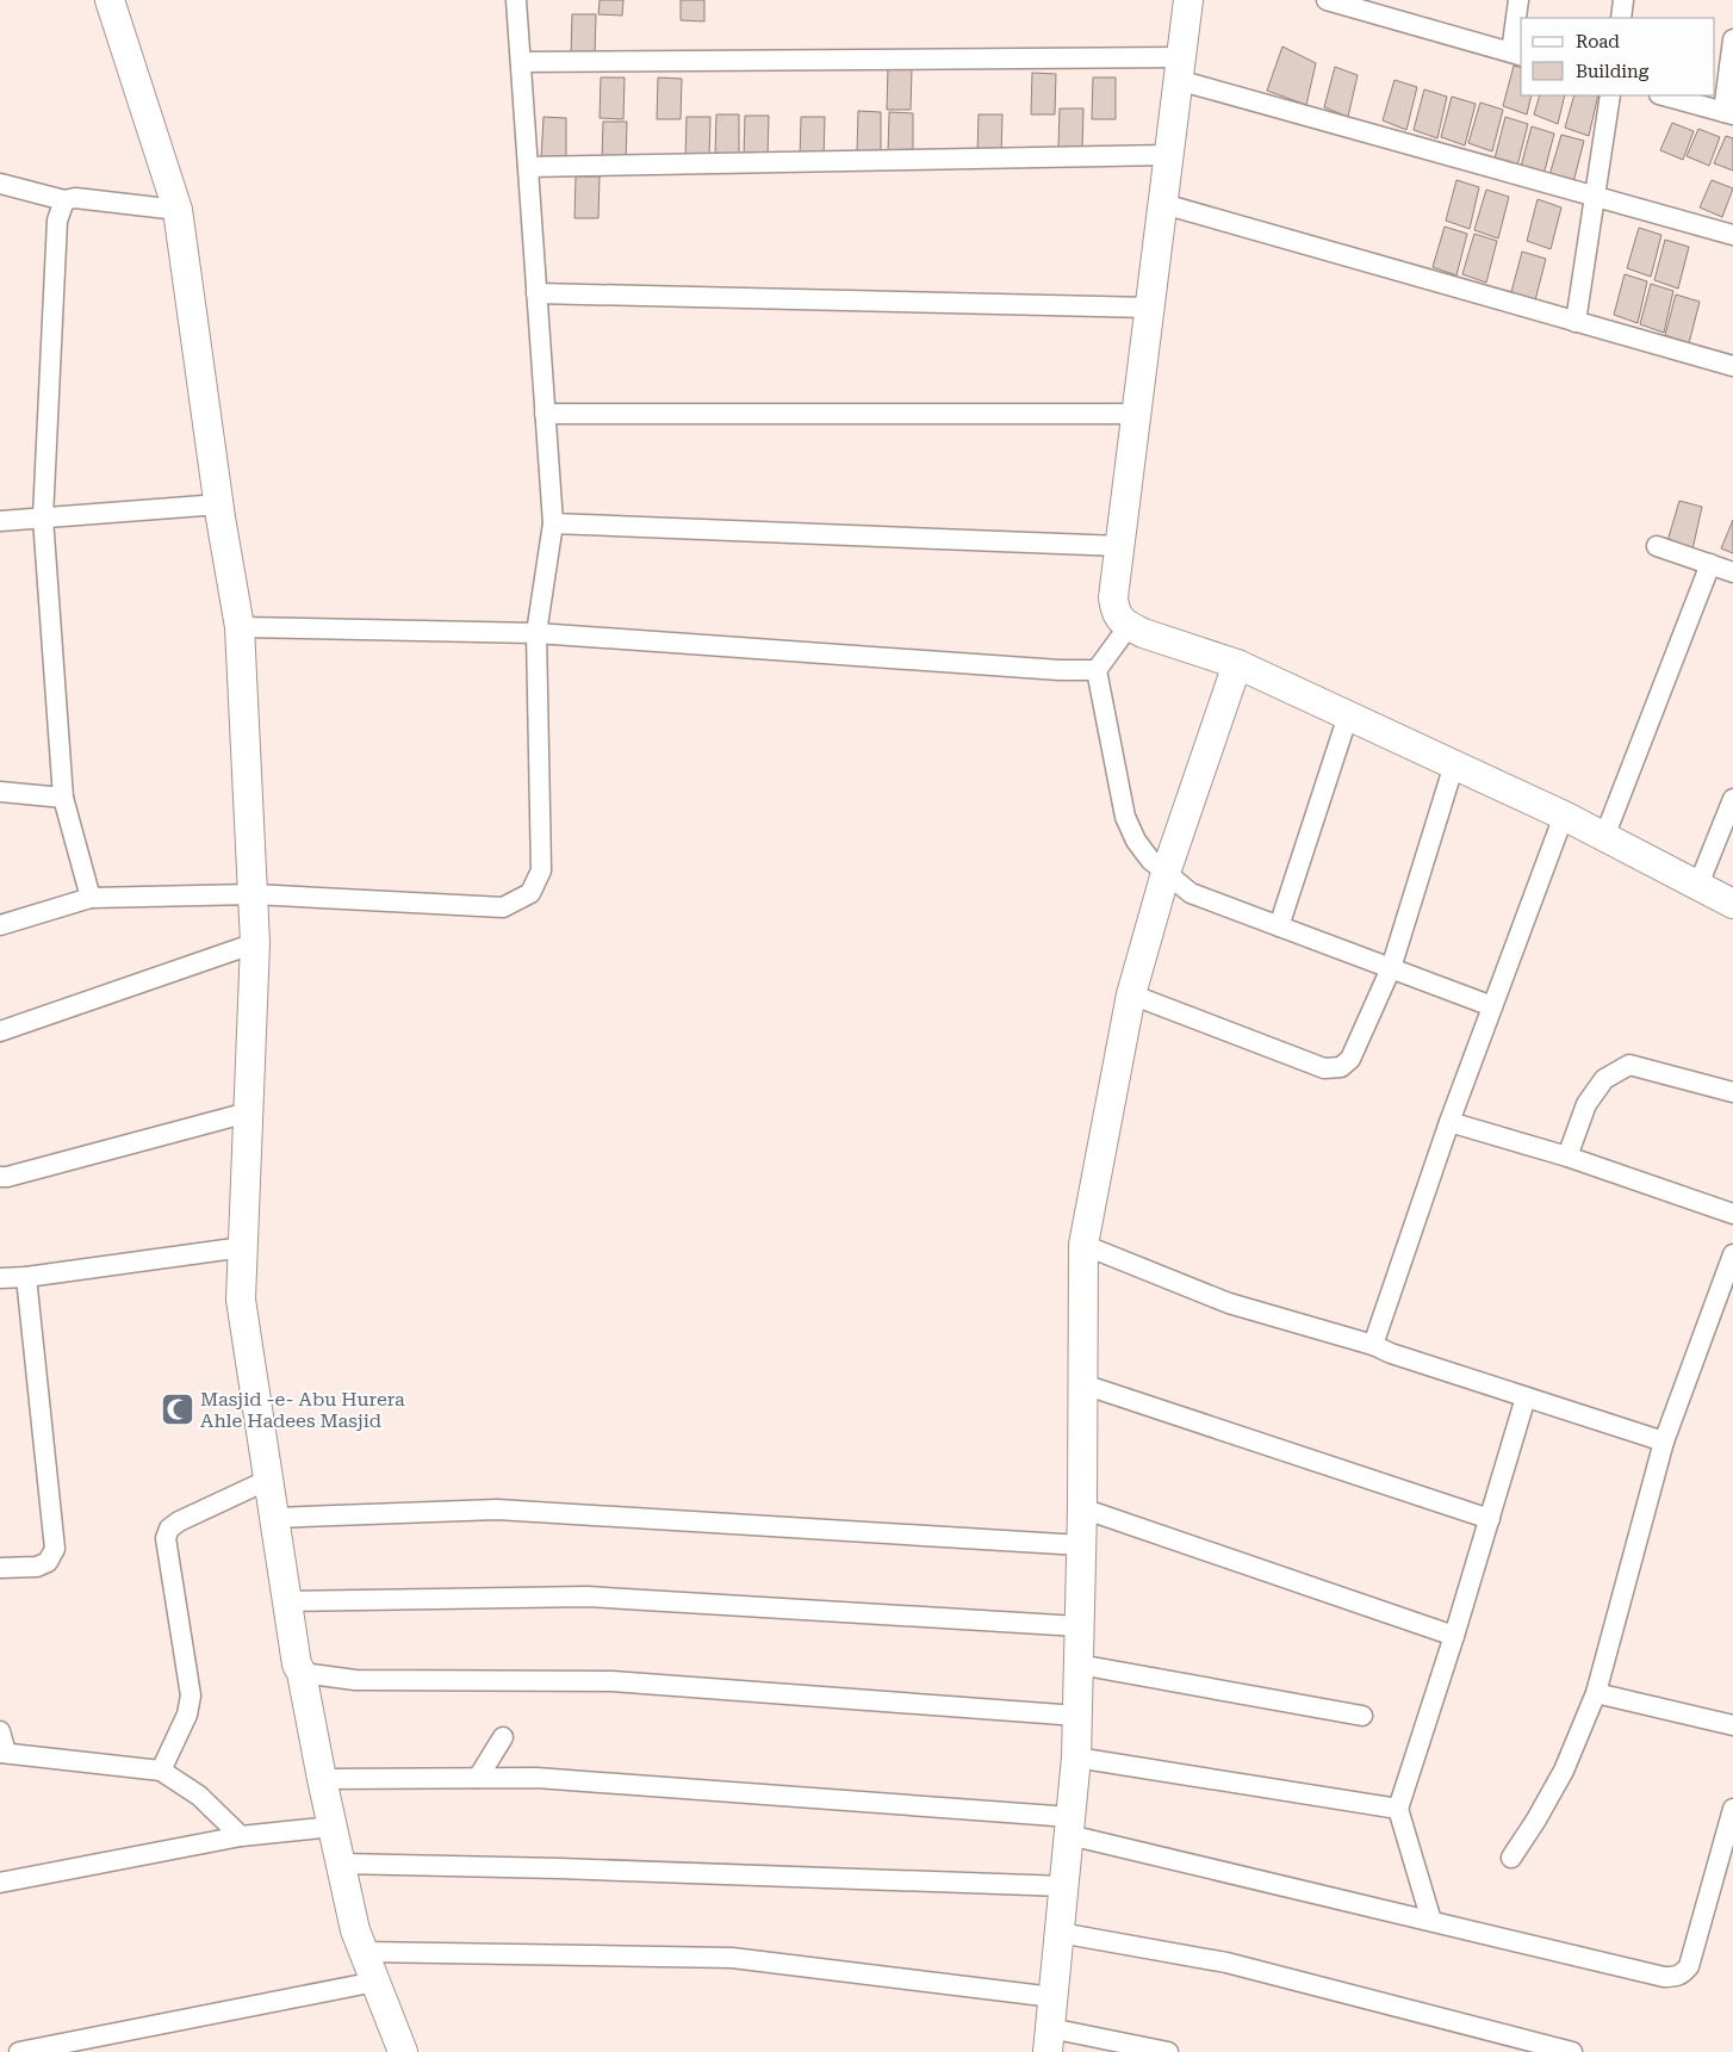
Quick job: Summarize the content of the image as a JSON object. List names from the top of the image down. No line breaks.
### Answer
{"places":{"mosque":["Masjid -e- Abu Hurera Ahle Hadees Masjid"]},"legend":["Road","Building"]}
